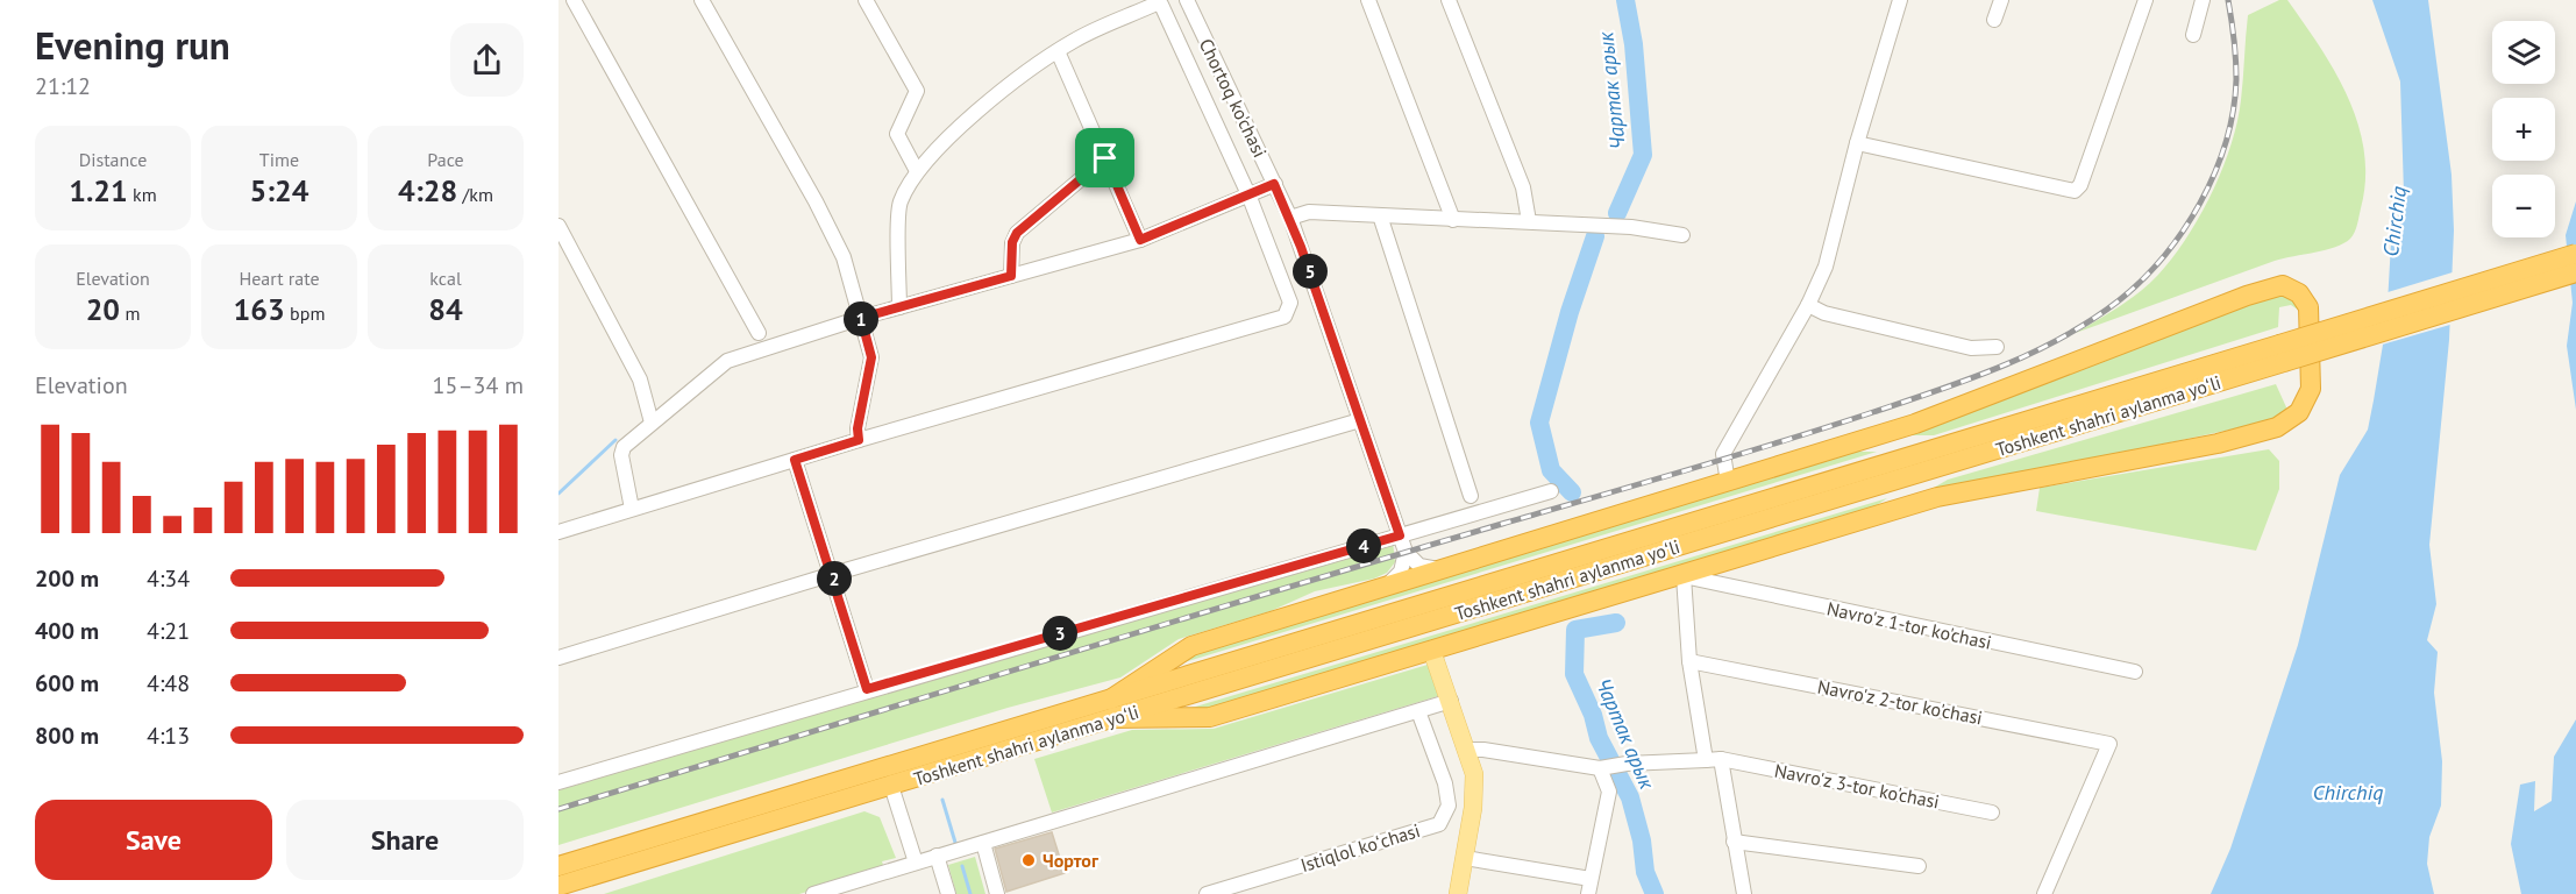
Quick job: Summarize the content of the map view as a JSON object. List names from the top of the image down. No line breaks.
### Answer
{"streets":{"highway":["Toshkent shahri aylanma yoʻli"],"street":["Chortoq ko'chasi","Navro'z 1-tor ko'chasi","Navro'z 2-tor ko'chasi","Navro'z 3-tor ko'chasi","Istiqlol koʻchasi"]},"water":["Чартак арык","Chirchiq"],"places":["Чортог"],"page":{"heading":["Evening run","21:12"],"map_buttons":["+","−"],"stats":[["Distance","1.21 km"],["Time","5:24"],["Pace","4:28 /km"],["Elevation","20 m"],["Heart rate","163 bpm"],["kcal","84"]],"pins":["5","1","4","2","3"],"chart":["Elevation","15–34 m"],"list":[{"name":"200 m","note":"4:34"},{"name":"400 m","note":"4:21"},{"name":"600 m","note":"4:48"},{"name":"800 m","note":"4:13"}],"buttons":["Save","Share"]}}
